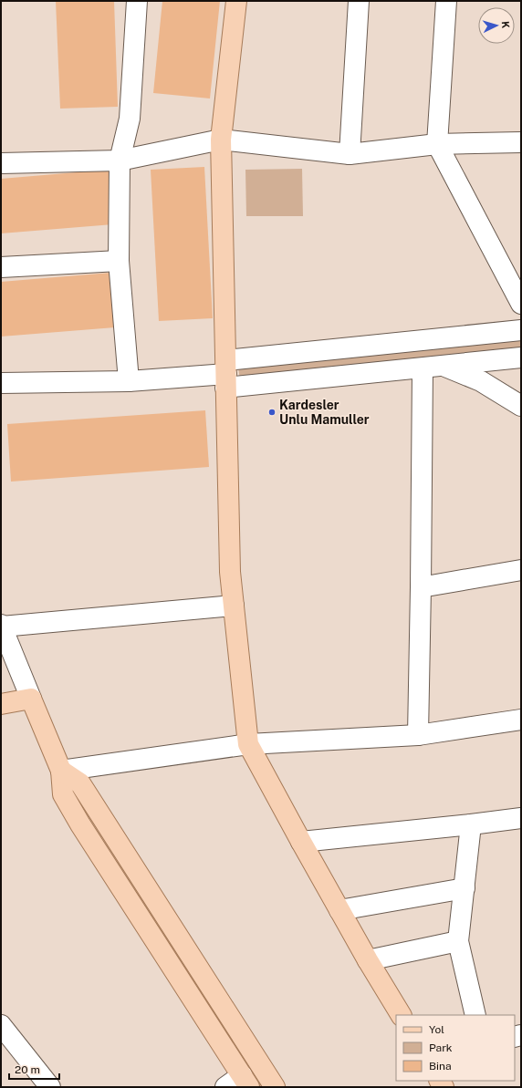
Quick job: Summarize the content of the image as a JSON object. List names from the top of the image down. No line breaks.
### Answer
{"places":["Kardesler Unlu Mamuller"],"legend":["Yol","Park","Bina"],"scale_bar":"20 m","north":"right"}
